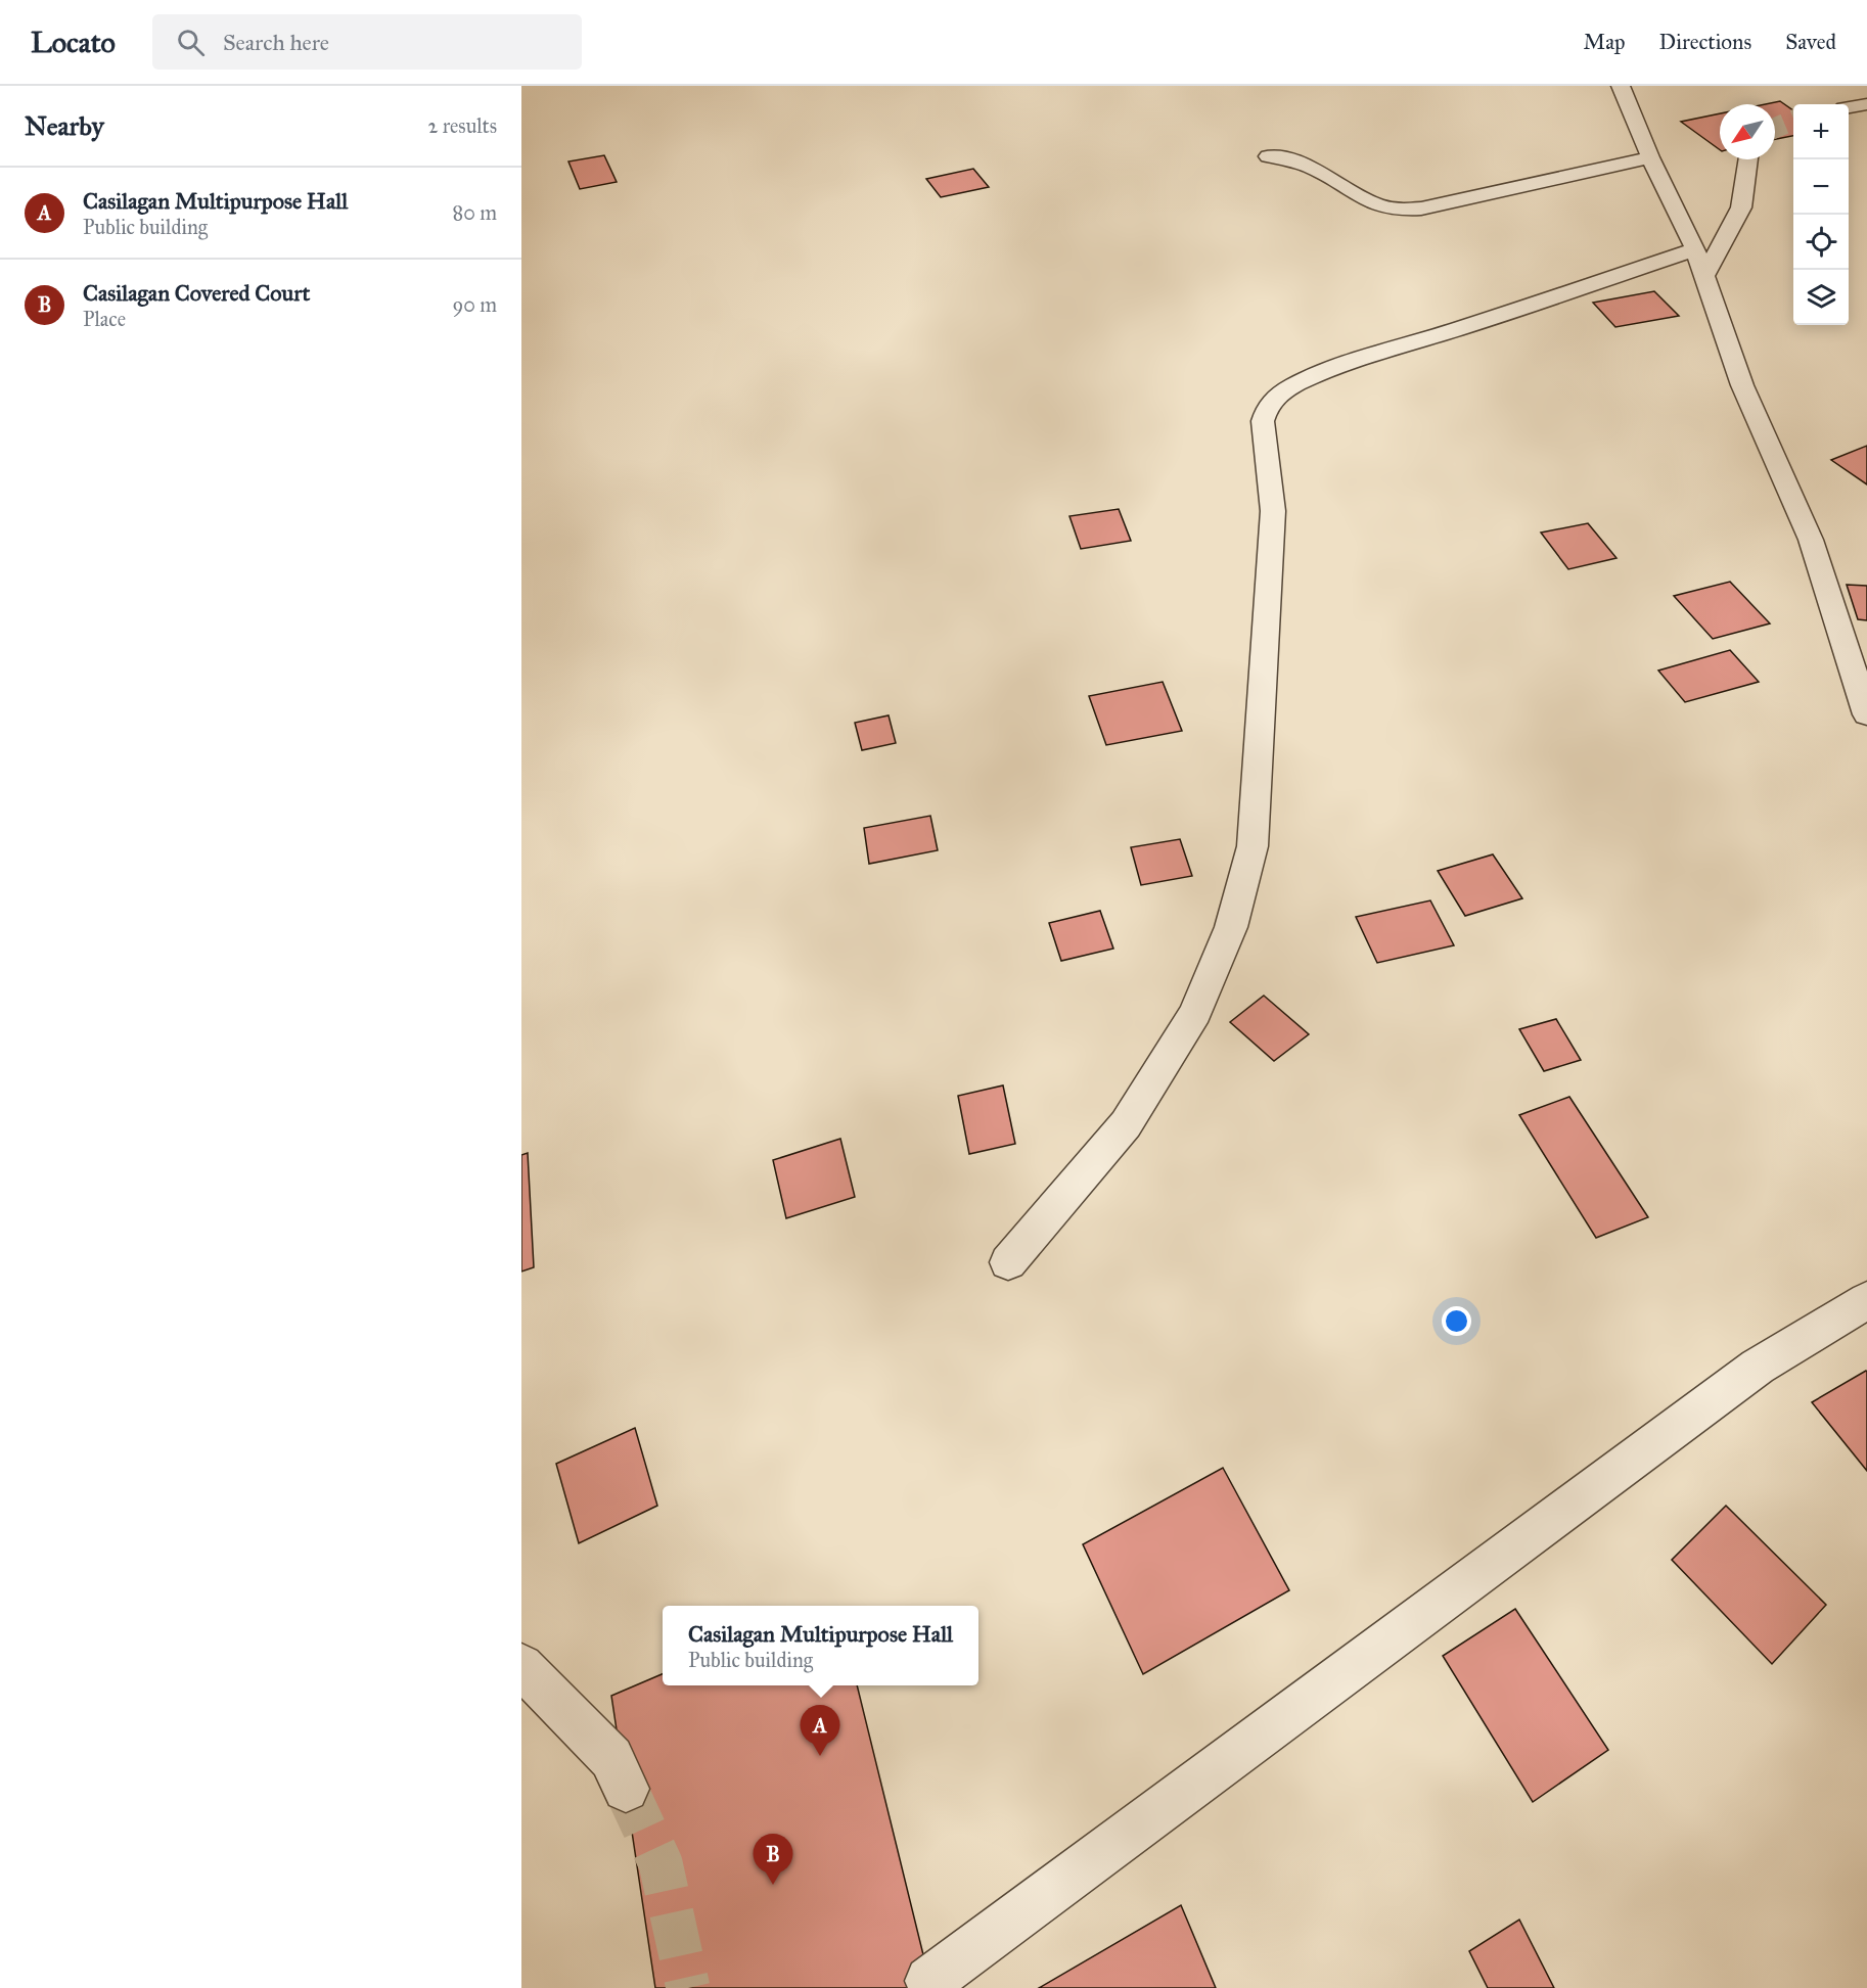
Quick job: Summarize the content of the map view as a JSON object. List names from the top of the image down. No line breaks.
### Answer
{"north":"bottom left","page":{"header":"Locato","search":"Search here","nav":["Map","Directions","Saved"],"heading":["Nearby","2 results"],"map_buttons":["+","−"],"list":[{"mark":"A","name":"Casilagan Multipurpose Hall","note":"Public building","value":"80 m"},{"mark":"B","name":"Casilagan Covered Court","note":"Place","value":"90 m"}],"popup":["Casilagan Multipurpose Hall","Public building"],"pins":["A","B"]}}
